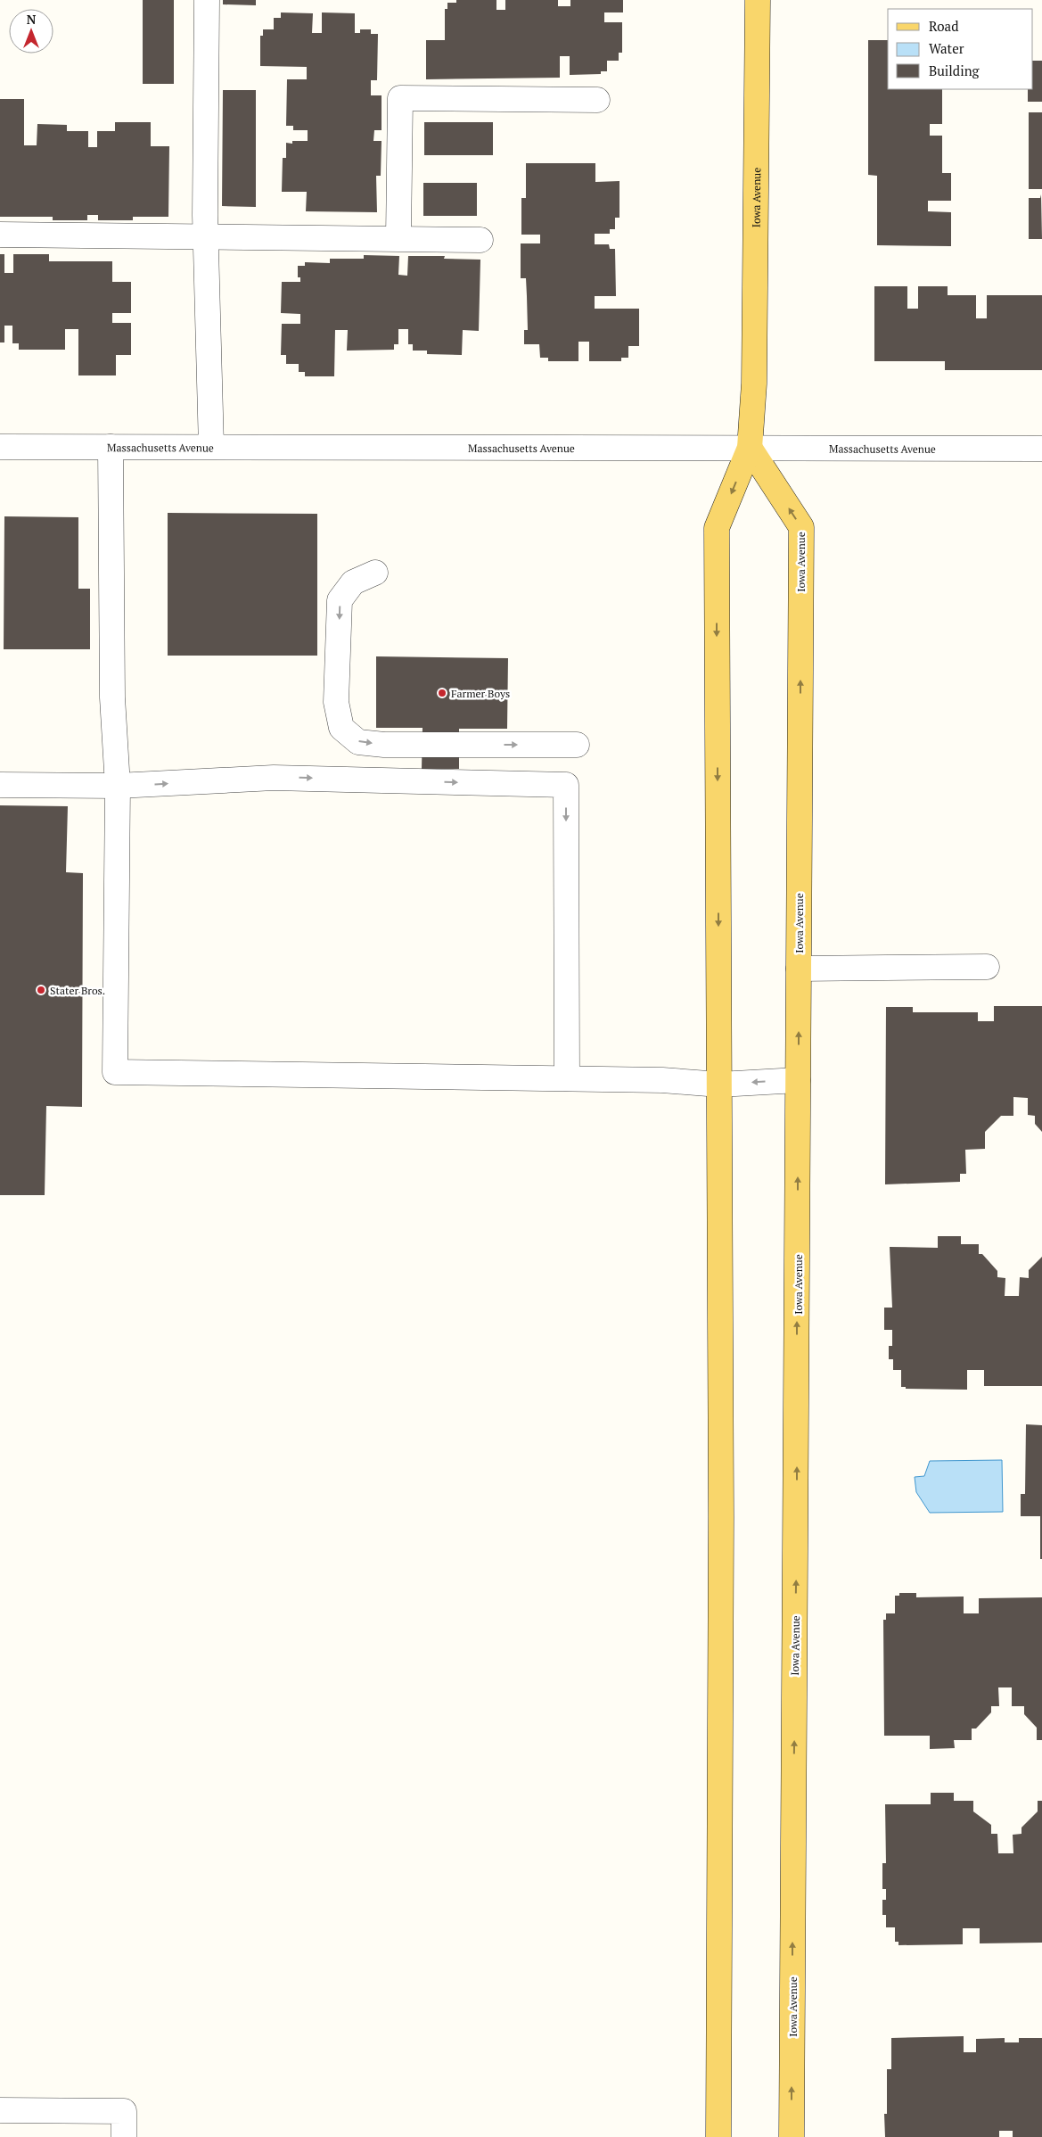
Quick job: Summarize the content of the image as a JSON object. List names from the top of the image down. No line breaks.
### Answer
{"streets":{"main road":["Iowa Avenue"],"street":["Massachusetts Avenue"]},"crossings":[["Iowa Avenue","Massachusetts Avenue"]],"places":["Farmer Boys","Stater Bros."],"legend":["Road","Water","Building"],"north":"top"}
